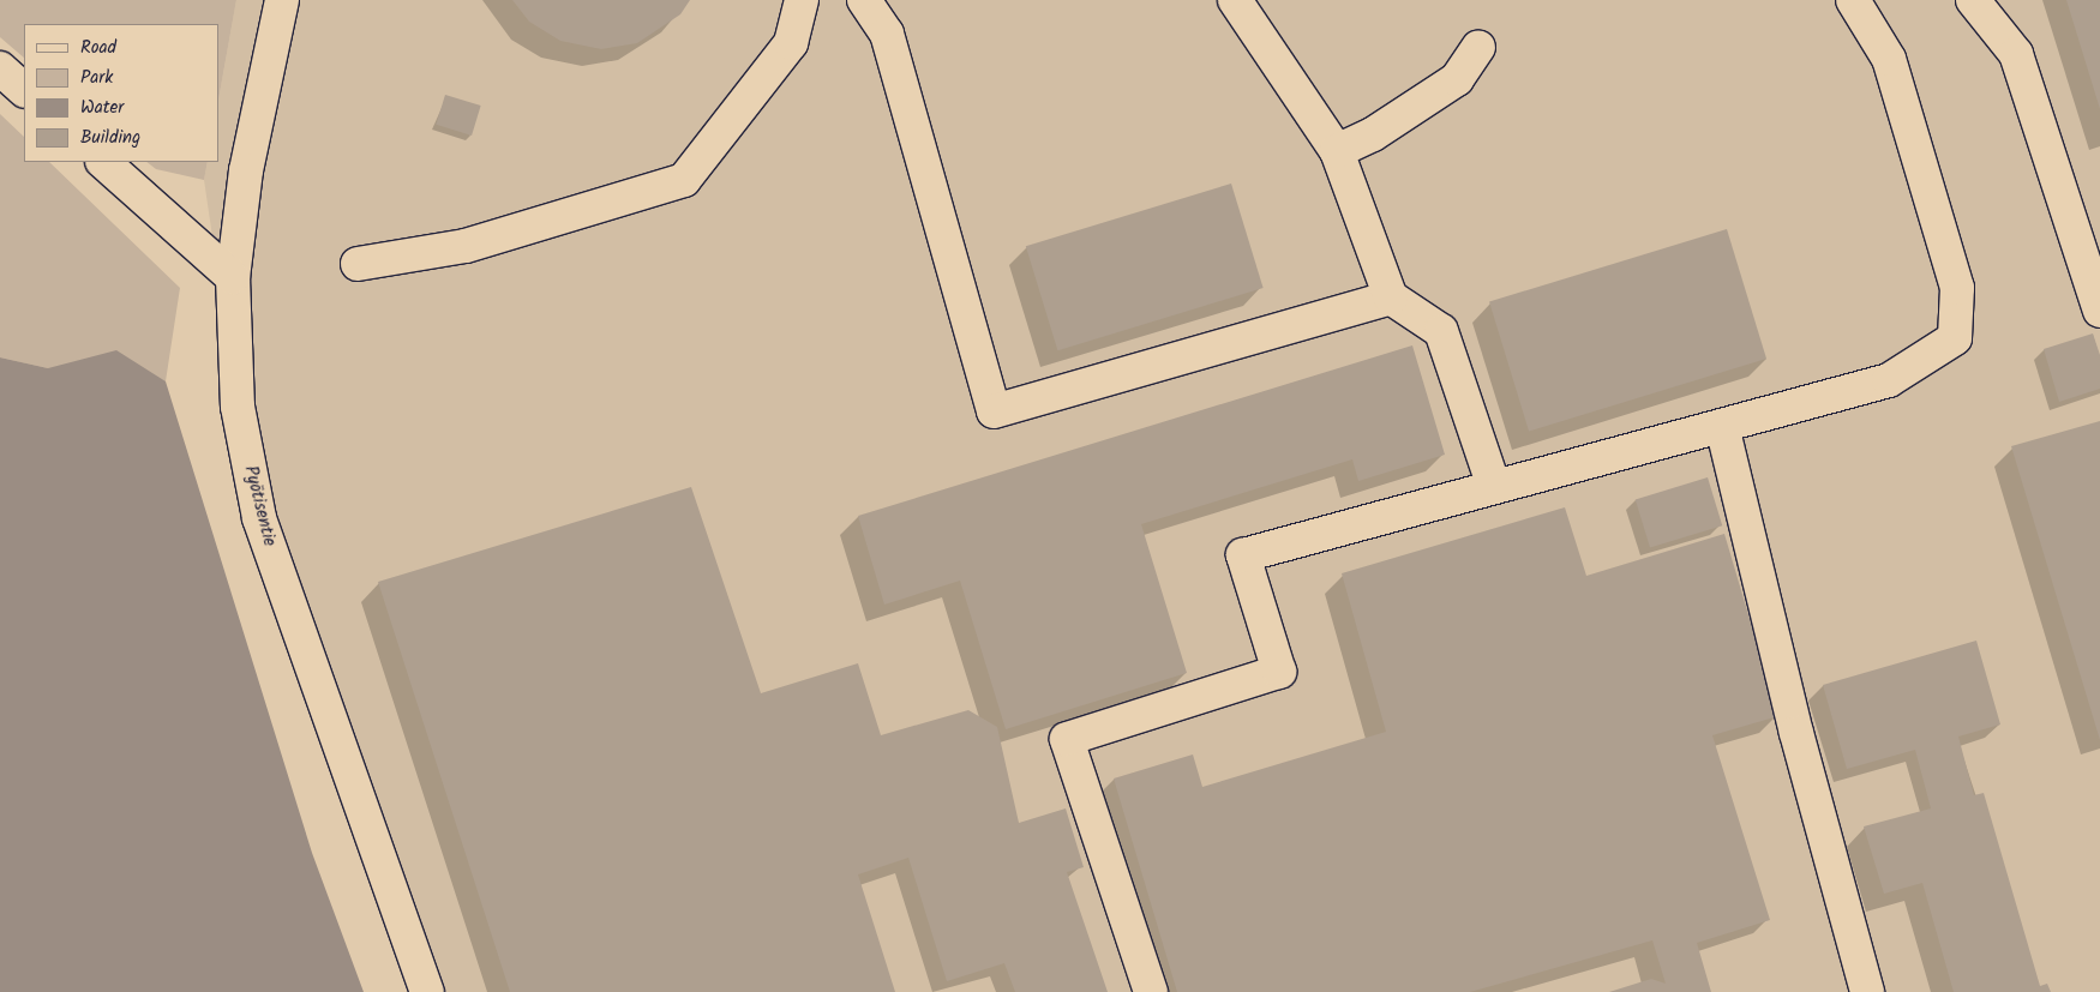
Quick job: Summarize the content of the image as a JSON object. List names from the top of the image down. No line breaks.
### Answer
{"streets":{"street":["Pyötisentie"]},"legend":["Road","Park","Water","Building"]}
